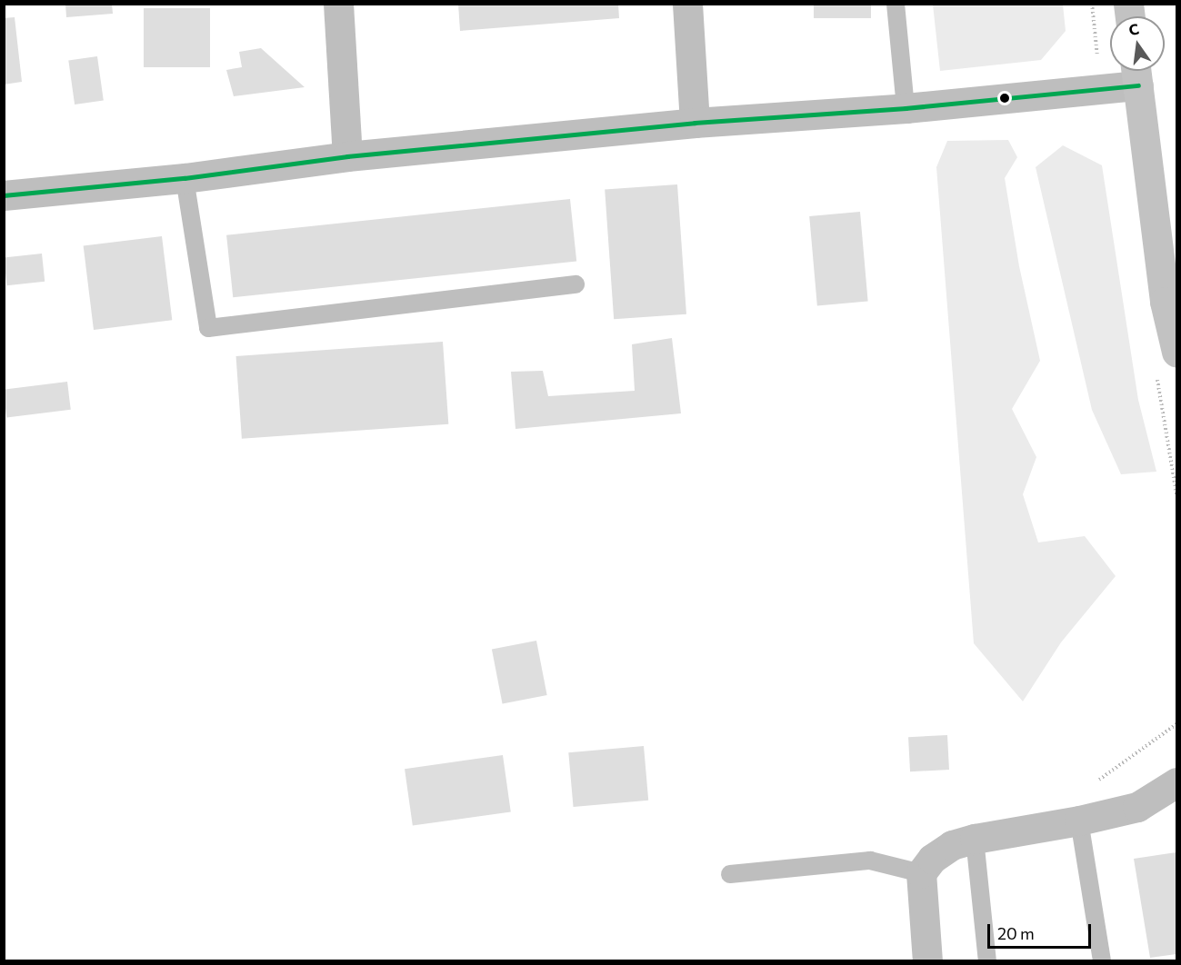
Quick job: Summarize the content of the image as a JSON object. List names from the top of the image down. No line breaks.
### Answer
{"scale_bar":"20 m","north":"top"}
